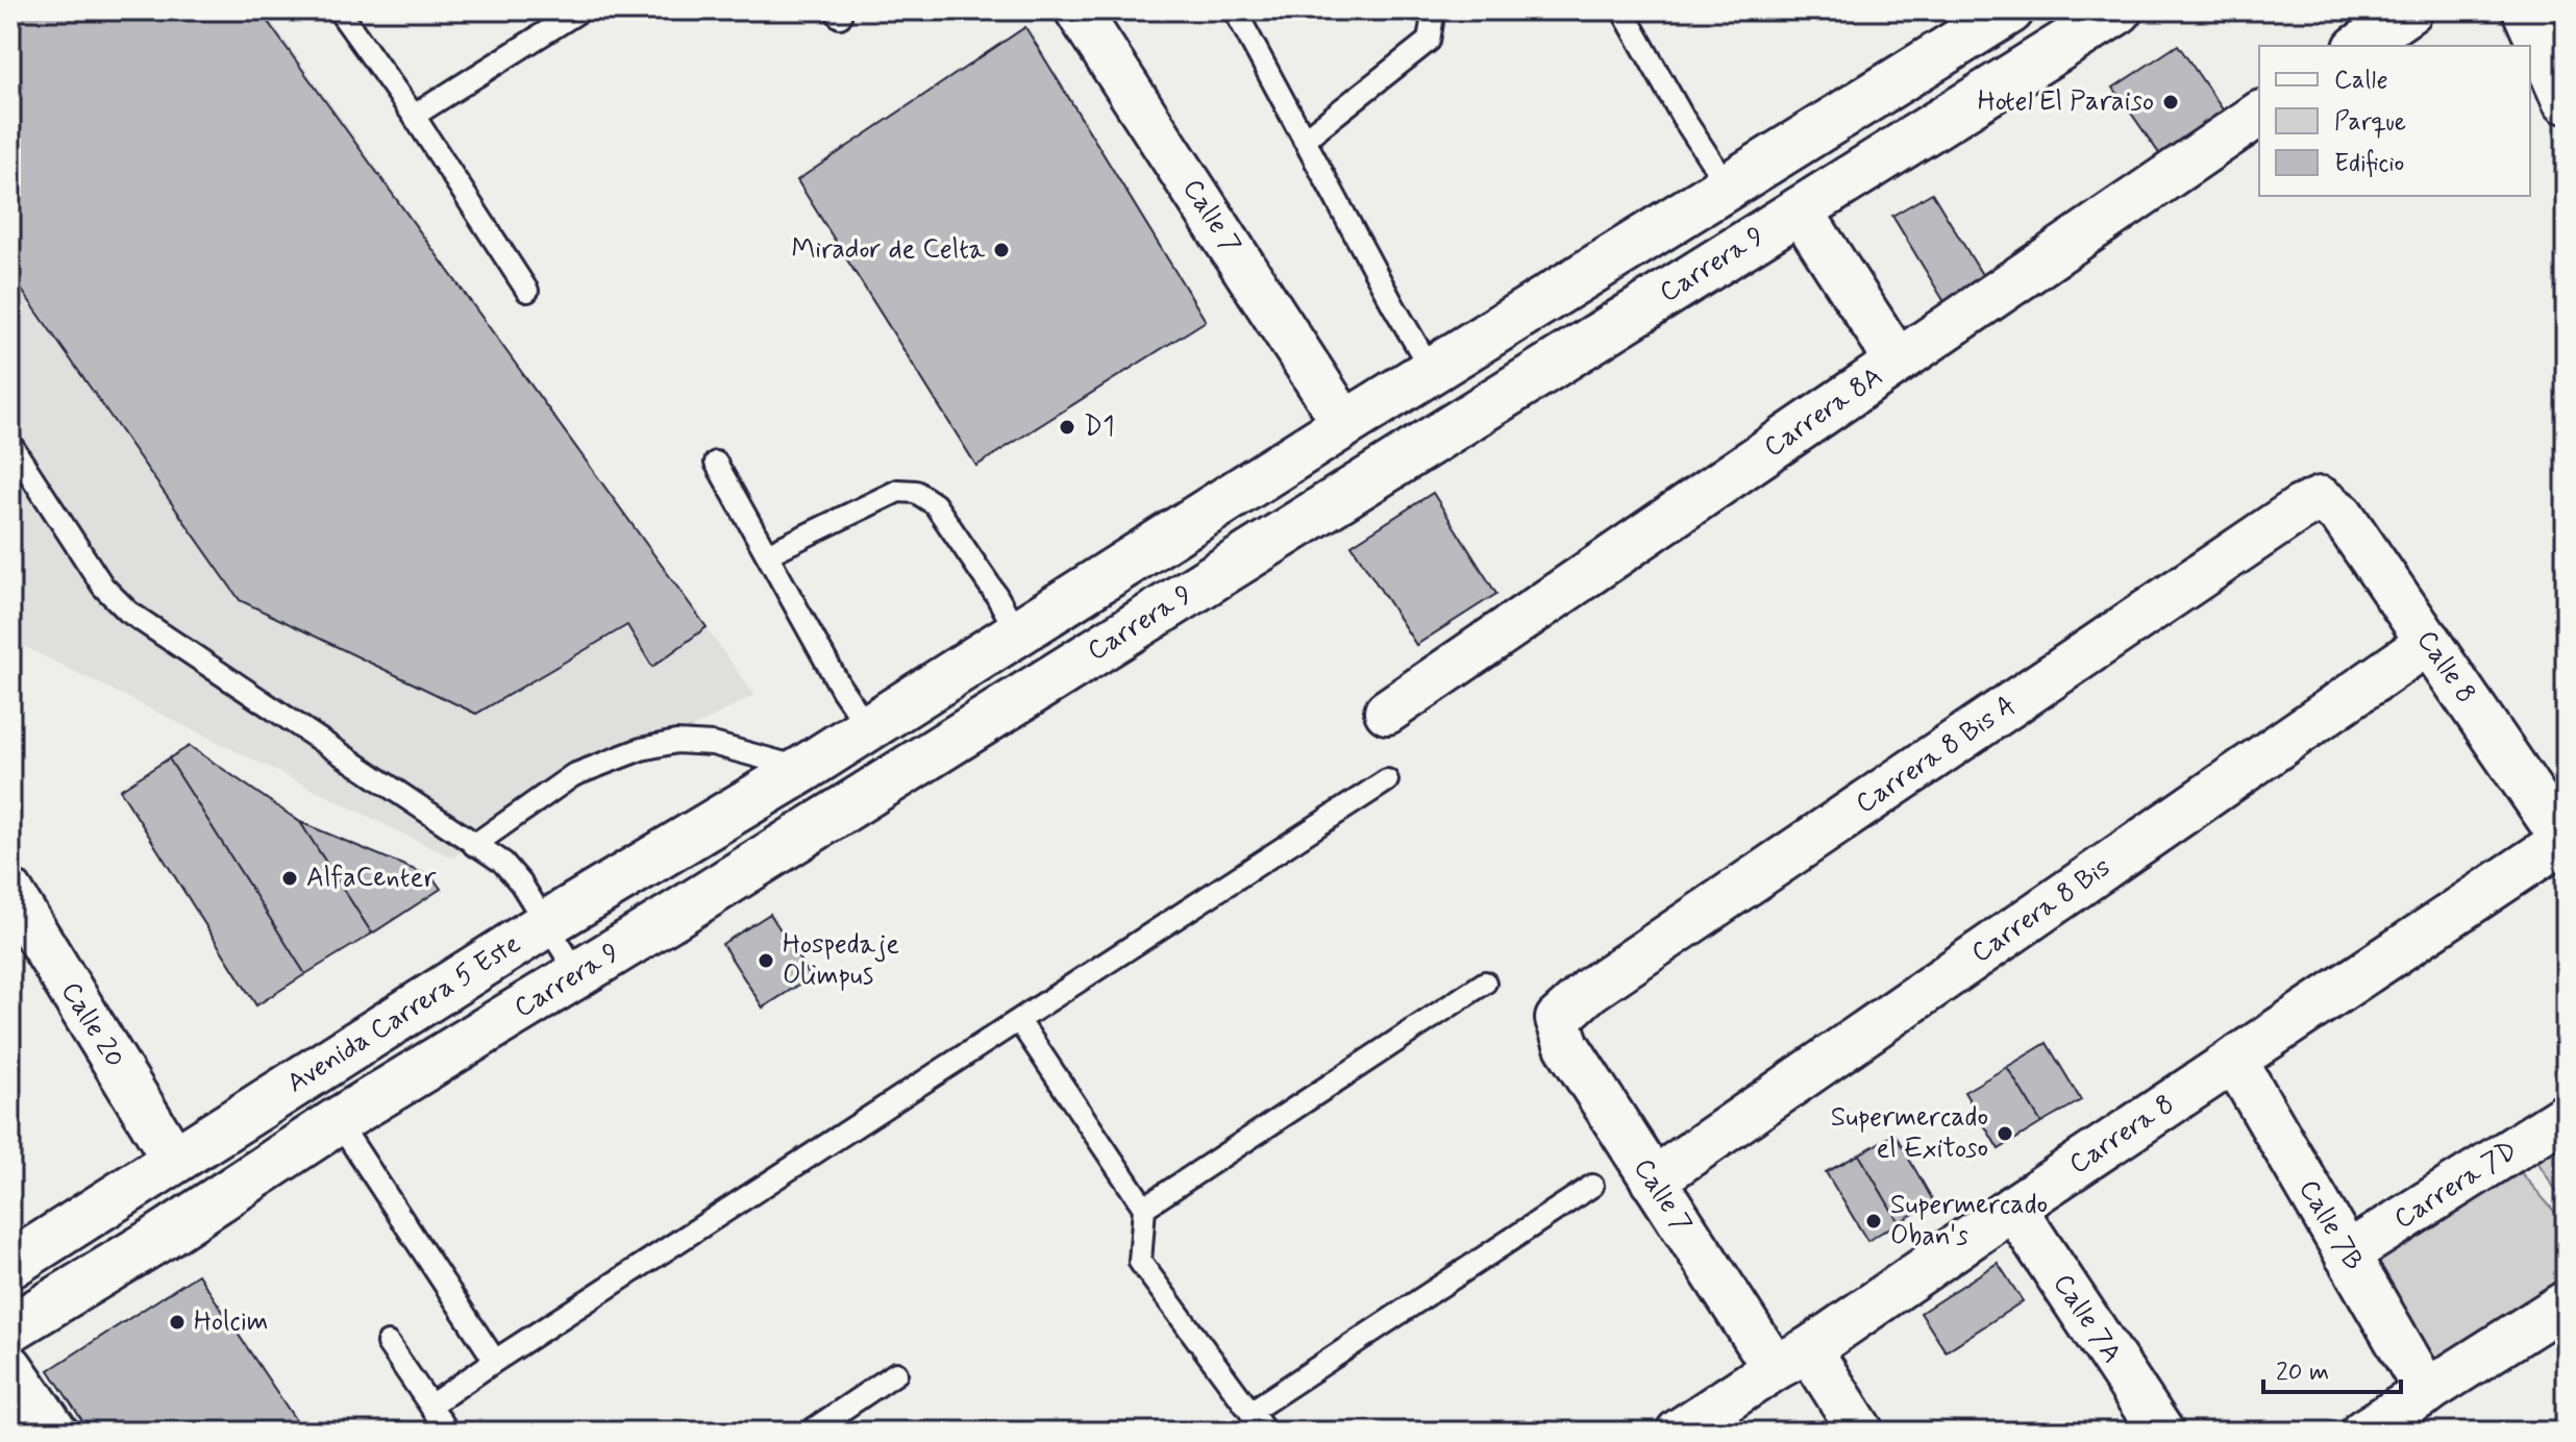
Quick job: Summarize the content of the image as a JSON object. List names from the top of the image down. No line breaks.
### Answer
{"streets":{"main road":["Carrera 9","Avenida Carrera 5 Este"],"street":["Calle 7","Carrera 8A","Calle 8","Carrera 8 Bis A","Carrera 8 Bis","Calle 20","Carrera 8","Carrera 7D","Calle 7B","Calle 7A"]},"crossings":[["Calle 7","Carrera 8 Bis A"],["Calle 7","Carrera 8 Bis"],["Calle 7","Carrera 8"],["Calle 8","Carrera 8 Bis A"],["Calle 8","Carrera 8 Bis"],["Calle 8","Carrera 8"],["Avenida Carrera 5 Este","Calle 20"],["Carrera 8","Calle 7B"],["Carrera 8","Calle 7A"],["Carrera 7D","Calle 7B"]],"places":["Hotel El Paraiso","Mirador de Celta","D1","AlfaCenter","Hospedaje Olimpus","Supermercado el Exitoso","Supermercado Oban's","Holcim"],"legend":["Calle","Parque","Edificio"],"scale_bar":"20 m"}
